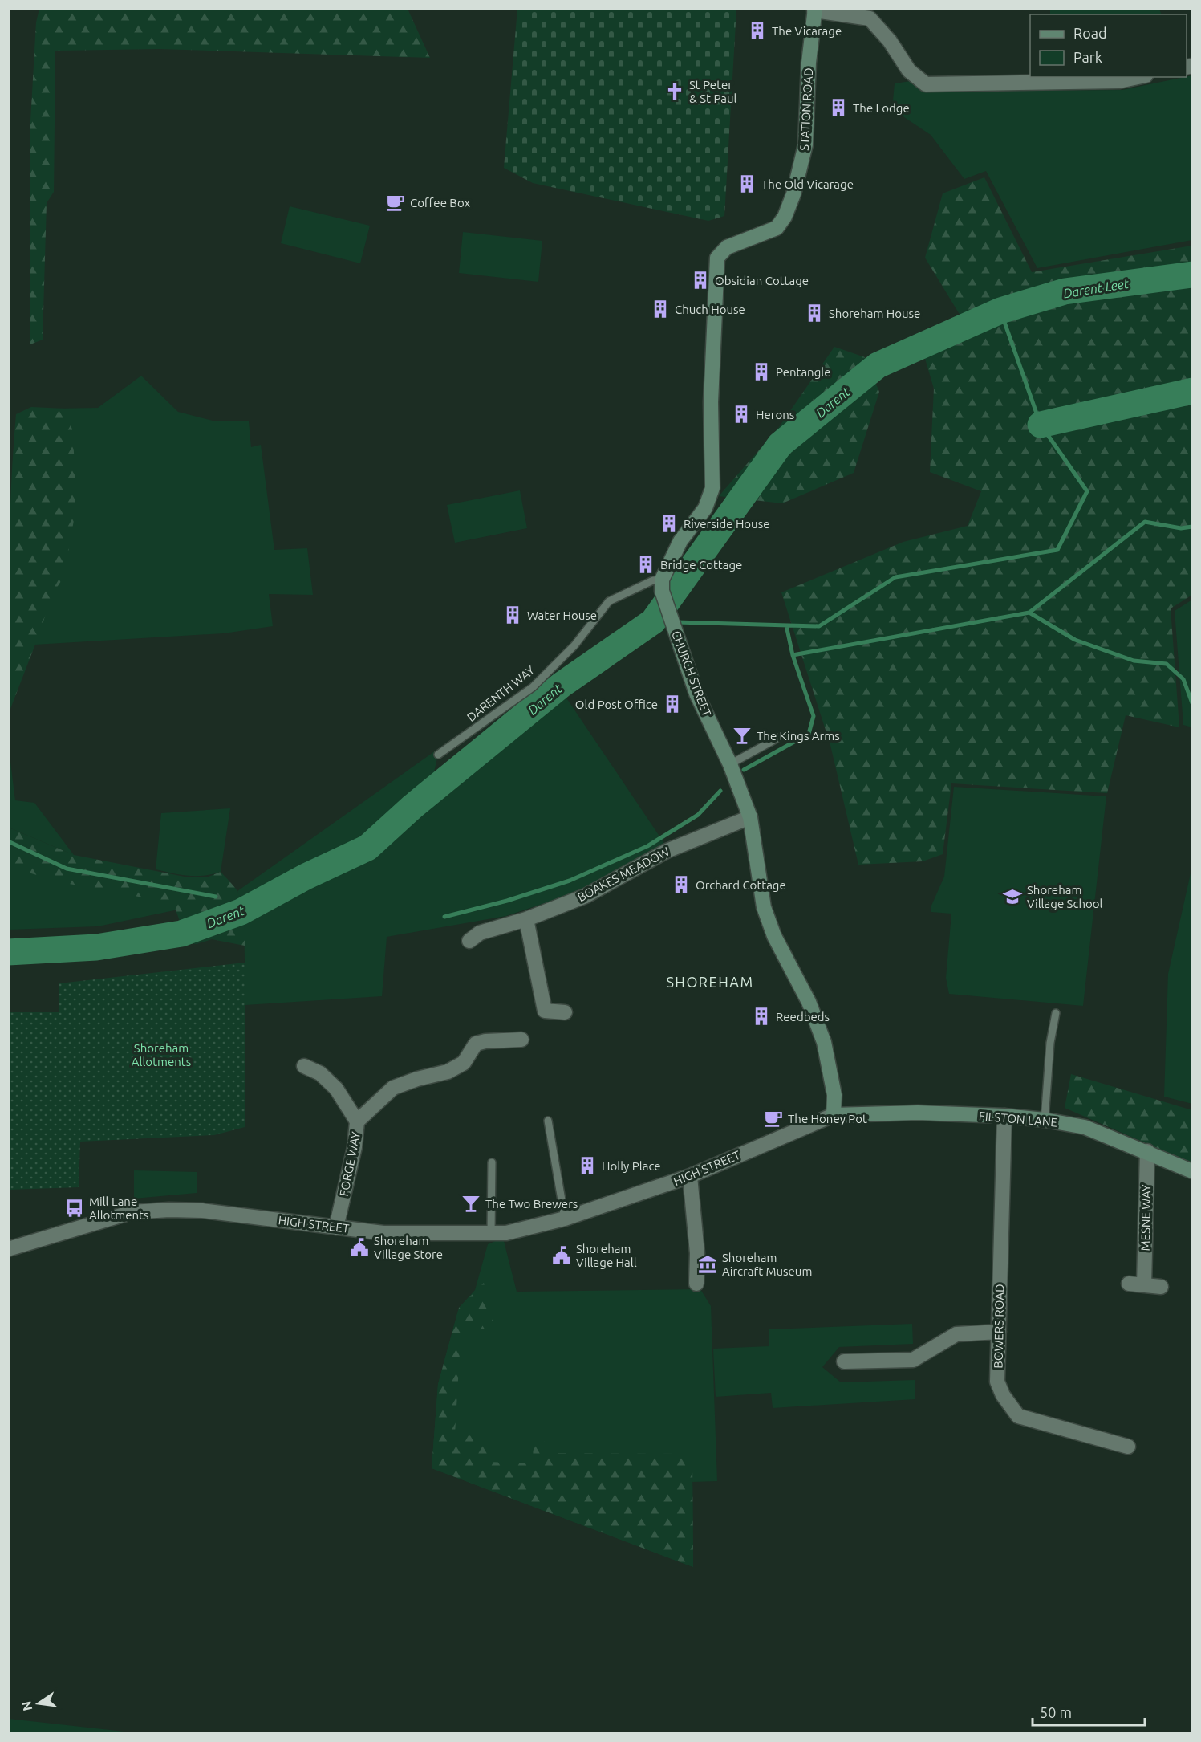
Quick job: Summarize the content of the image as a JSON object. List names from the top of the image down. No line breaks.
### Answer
{"streets":{"street":["STATION ROAD","CHURCH STREET","BOAKES MEADOW","FILSTON LANE","FORGE WAY","HIGH STREET","MESNE WAY","BOWERS ROAD"],"lane":["DARENTH WAY"]},"crossings":[["STATION ROAD","CHURCH STREET"],["STATION ROAD","DARENTH WAY"],["CHURCH STREET","DARENTH WAY"],["CHURCH STREET","BOAKES MEADOW"],["CHURCH STREET","FILSTON LANE"],["CHURCH STREET","HIGH STREET"],["FILSTON LANE","HIGH STREET"],["FILSTON LANE","MESNE WAY"],["FILSTON LANE","BOWERS ROAD"],["FORGE WAY","HIGH STREET"]],"districts":["SHOREHAM"],"water":["Darent Leet","Darent"],"parks":["Shoreham Allotments"],"places":{"building":["The Vicarage","The Lodge","The Old Vicarage","Obsidian Cottage","Chuch House","Shoreham House","Pentangle","Herons","Riverside House","Bridge Cottage","Water House","Old Post Office","Orchard Cottage","Reedbeds","Holly Place"],"church":["St Peter & St Paul"],"cafe":["Coffee Box","The Honey Pot"],"bar":["The Kings Arms","The Two Brewers"],"school or university":["Shoreham Village School"],"bus stop":["Mill Lane Allotments"],"public building":["Shoreham Village Store","Shoreham Village Hall"],"museum":["Shoreham Aircraft Museum"]},"legend":["Road","Park"],"scale_bar":"50 m","north":"left"}
